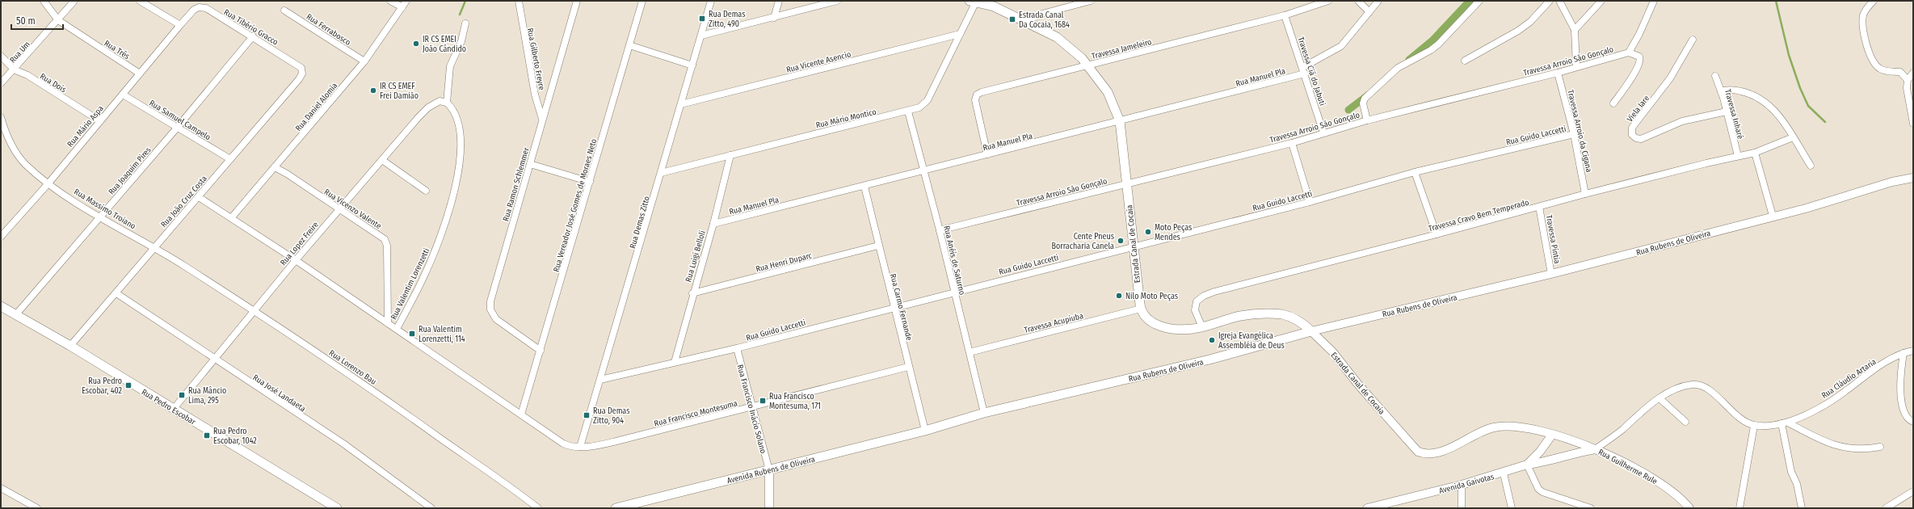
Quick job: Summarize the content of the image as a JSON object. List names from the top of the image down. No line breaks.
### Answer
{"streets":{"main road":["Rua Rubens de Oliveira","Estrada Canal de Cocaia","Rua Pedro Escobar","Avenida Rubens de Oliveira"],"street":["Rua Tibério Gracco","Rua Ferrabosco","Travessa Jameleiro","Rua Três","Rua Um","Rua Gilberto Freyre","Travessa Arroio São Gonçalo","Rua Vicente Asencio","Travessa Ciã do Jabuti","Rua Manuel Pla","Rua Dois","Rua Daniel Alomia","Viela Iare","Travessa Inharé","Rua Mário Montico","Rua Samuel Campelo","Rua Mário Aspa","Travessa Arroio da Cigana","Rua Guido Laccetti","Rua Joaquim Pires","Rua Ramon Schlemmer","Rua João Cruz Costa","Rua Vereador José Gomes de Moraes Neto","Rua Massimo Troiano","Rua Vicenzo Valente","Travessa Cravo Bem Temperado","Rua Demas Zitto","Travessa Píntia","Rua Lopez Freire","Rua Luigi Belloli","Rua Anéis de Saturno","Rua Henri Duparc","Rua Valentim Lorenzetti","Rua Carmo Fernande","Travessa Acupiuba","Rua Lorenzo Bau","Rua Cláudio Artaria","Rua José Landaeta","Rua Francisco Inácio Solano","Rua Francisco Montesuma","Rua Guilherme Rule","Avenida Gaivotas"]},"crossings":[["Rua Tibério Gracco","Rua Mário Aspa"],["Rua Tibério Gracco","Rua Joaquim Pires"],["Rua Tibério Gracco","Rua João Cruz Costa"],["Rua Ferrabosco","Rua Daniel Alomia"],["Travessa Jameleiro","Travessa Ciã do Jabuti"],["Travessa Jameleiro","Rua Manuel Pla"],["Travessa Jameleiro","Estrada Canal de Cocaia"],["Rua Três","Rua Um"],["Rua Três","Rua Mário Aspa"],["Rua Um","Rua Dois"],["Rua Gilberto Freyre","Rua Ramon Schlemmer"],["Travessa Arroio São Gonçalo","Travessa Ciã do Jabuti"],["Travessa Arroio São Gonçalo","Travessa Arroio da Cigana"],["Travessa Arroio São Gonçalo","Estrada Canal de Cocaia"],["Travessa Arroio São Gonçalo","Rua Anéis de Saturno"],["Rua Vicente Asencio","Rua Mário Montico"],["Rua Vicente Asencio","Rua Demas Zitto"],["Travessa Ciã do Jabuti","Rua Manuel Pla"],["Rua Manuel Pla","Estrada Canal de Cocaia"],["Rua Manuel Pla","Rua Luigi Belloli"],["Rua Manuel Pla","Rua Anéis de Saturno"],["Rua Manuel Pla","Rua Carmo Fernande"],["Rua Dois","Rua Mário Aspa"],["Rua Daniel Alomia","Rua Vicenzo Valente"],["Rua Daniel Alomia","Rua Valentim Lorenzetti"],["Viela Iare","Travessa Inharé"],["Travessa Inharé","Travessa Cravo Bem Temperado"],["Rua Mário Montico","Rua Demas Zitto"],["Rua Mário Montico","Estrada Canal de Cocaia"],["Rua Mário Montico","Rua Luigi Belloli"],["Rua Mário Montico","Rua Anéis de Saturno"],["Rua Samuel Campelo","Rua Mário Aspa"],["Rua Samuel Campelo","Rua Joaquim Pires"],["Rua Samuel Campelo","Rua João Cruz Costa"],["Rua Mário Aspa","Rua Massimo Troiano"],["Travessa Arroio da Cigana","Rua Guido Laccetti"],["Travessa Arroio da Cigana","Travessa Cravo Bem Temperado"],["Rua Guido Laccetti","Rua Demas Zitto"],["Rua Guido Laccetti","Estrada Canal de Cocaia"],["Rua Guido Laccetti","Rua Luigi Belloli"],["Rua Guido Laccetti","Rua Anéis de Saturno"],["Rua Guido Laccetti","Rua Carmo Fernande"],["Rua Guido Laccetti","Rua Francisco Inácio Solano"],["Rua Joaquim Pires","Rua Massimo Troiano"],["Rua Joaquim Pires","Rua Pedro Escobar"],["Rua Ramon Schlemmer","Rua Vereador José Gomes de Moraes Neto"],["Rua João Cruz Costa","Rua Massimo Troiano"],["Rua João Cruz Costa","Rua Valentim Lorenzetti"],["Rua João Cruz Costa","Rua Lorenzo Bau"],["Rua João Cruz Costa","Rua José Landaeta"],["Rua João Cruz Costa","Rua Pedro Escobar"],["Rua Vereador José Gomes de Moraes Neto","Rua Valentim Lorenzetti"],["Rua Massimo Troiano","Rua Lorenzo Bau"],["Rua Vicenzo Valente","Rua Lopez Freire"],["Rua Vicenzo Valente","Rua Valentim Lorenzetti"],["Travessa Cravo Bem Temperado","Travessa Píntia"],["Travessa Cravo Bem Temperado","Estrada Canal de Cocaia"],["Rua Demas Zitto","Rua Valentim Lorenzetti"],["Rua Demas Zitto","Rua Francisco Montesuma"],["Travessa Píntia","Rua Rubens de Oliveira"],["Rua Rubens de Oliveira","Estrada Canal de Cocaia"],["Rua Rubens de Oliveira","Rua Anéis de Saturno"],["Rua Rubens de Oliveira","Rua Carmo Fernande"],["Rua Rubens de Oliveira","Avenida Rubens de Oliveira"],["Rua Lopez Freire","Rua Valentim Lorenzetti"],["Rua Lopez Freire","Rua Lorenzo Bau"],["Rua Lopez Freire","Rua José Landaeta"],["Rua Lopez Freire","Rua Pedro Escobar"],["Estrada Canal de Cocaia","Travessa Acupiuba"],["Estrada Canal de Cocaia","Rua Guilherme Rule"],["Estrada Canal de Cocaia","Avenida Gaivotas"],["Rua Luigi Belloli","Rua Henri Duparc"],["Rua Anéis de Saturno","Travessa Acupiuba"],["Rua Henri Duparc","Rua Carmo Fernande"],["Rua Valentim Lorenzetti","Rua Francisco Montesuma"],["Rua Carmo Fernande","Rua Francisco Montesuma"],["Rua Carmo Fernande","Avenida Rubens de Oliveira"],["Rua Francisco Inácio Solano","Rua Francisco Montesuma"],["Rua Francisco Inácio Solano","Avenida Rubens de Oliveira"]],"places":{"transit":["Rua Demas Zitto, 490","Estrada Canal Da Cocaia, 1684","Rua Valentim Lorenzetti, 114","Rua Pedro Escobar, 402","Rua Mâncio Lima, 295","Rua Francisco Montesuma, 171","Rua Demas Zitto, 904","Rua Pedro Escobar, 1042"],"other":["IR CS EMEI João Cândido","IR CS EMEF Frei Damião","Moto Peças Mendes","Cente Pneus Borracharia Canela","Nilo Moto Peças","Igreja Evangélica Assembléia de Deus"]},"scale_bar":"50 m"}
